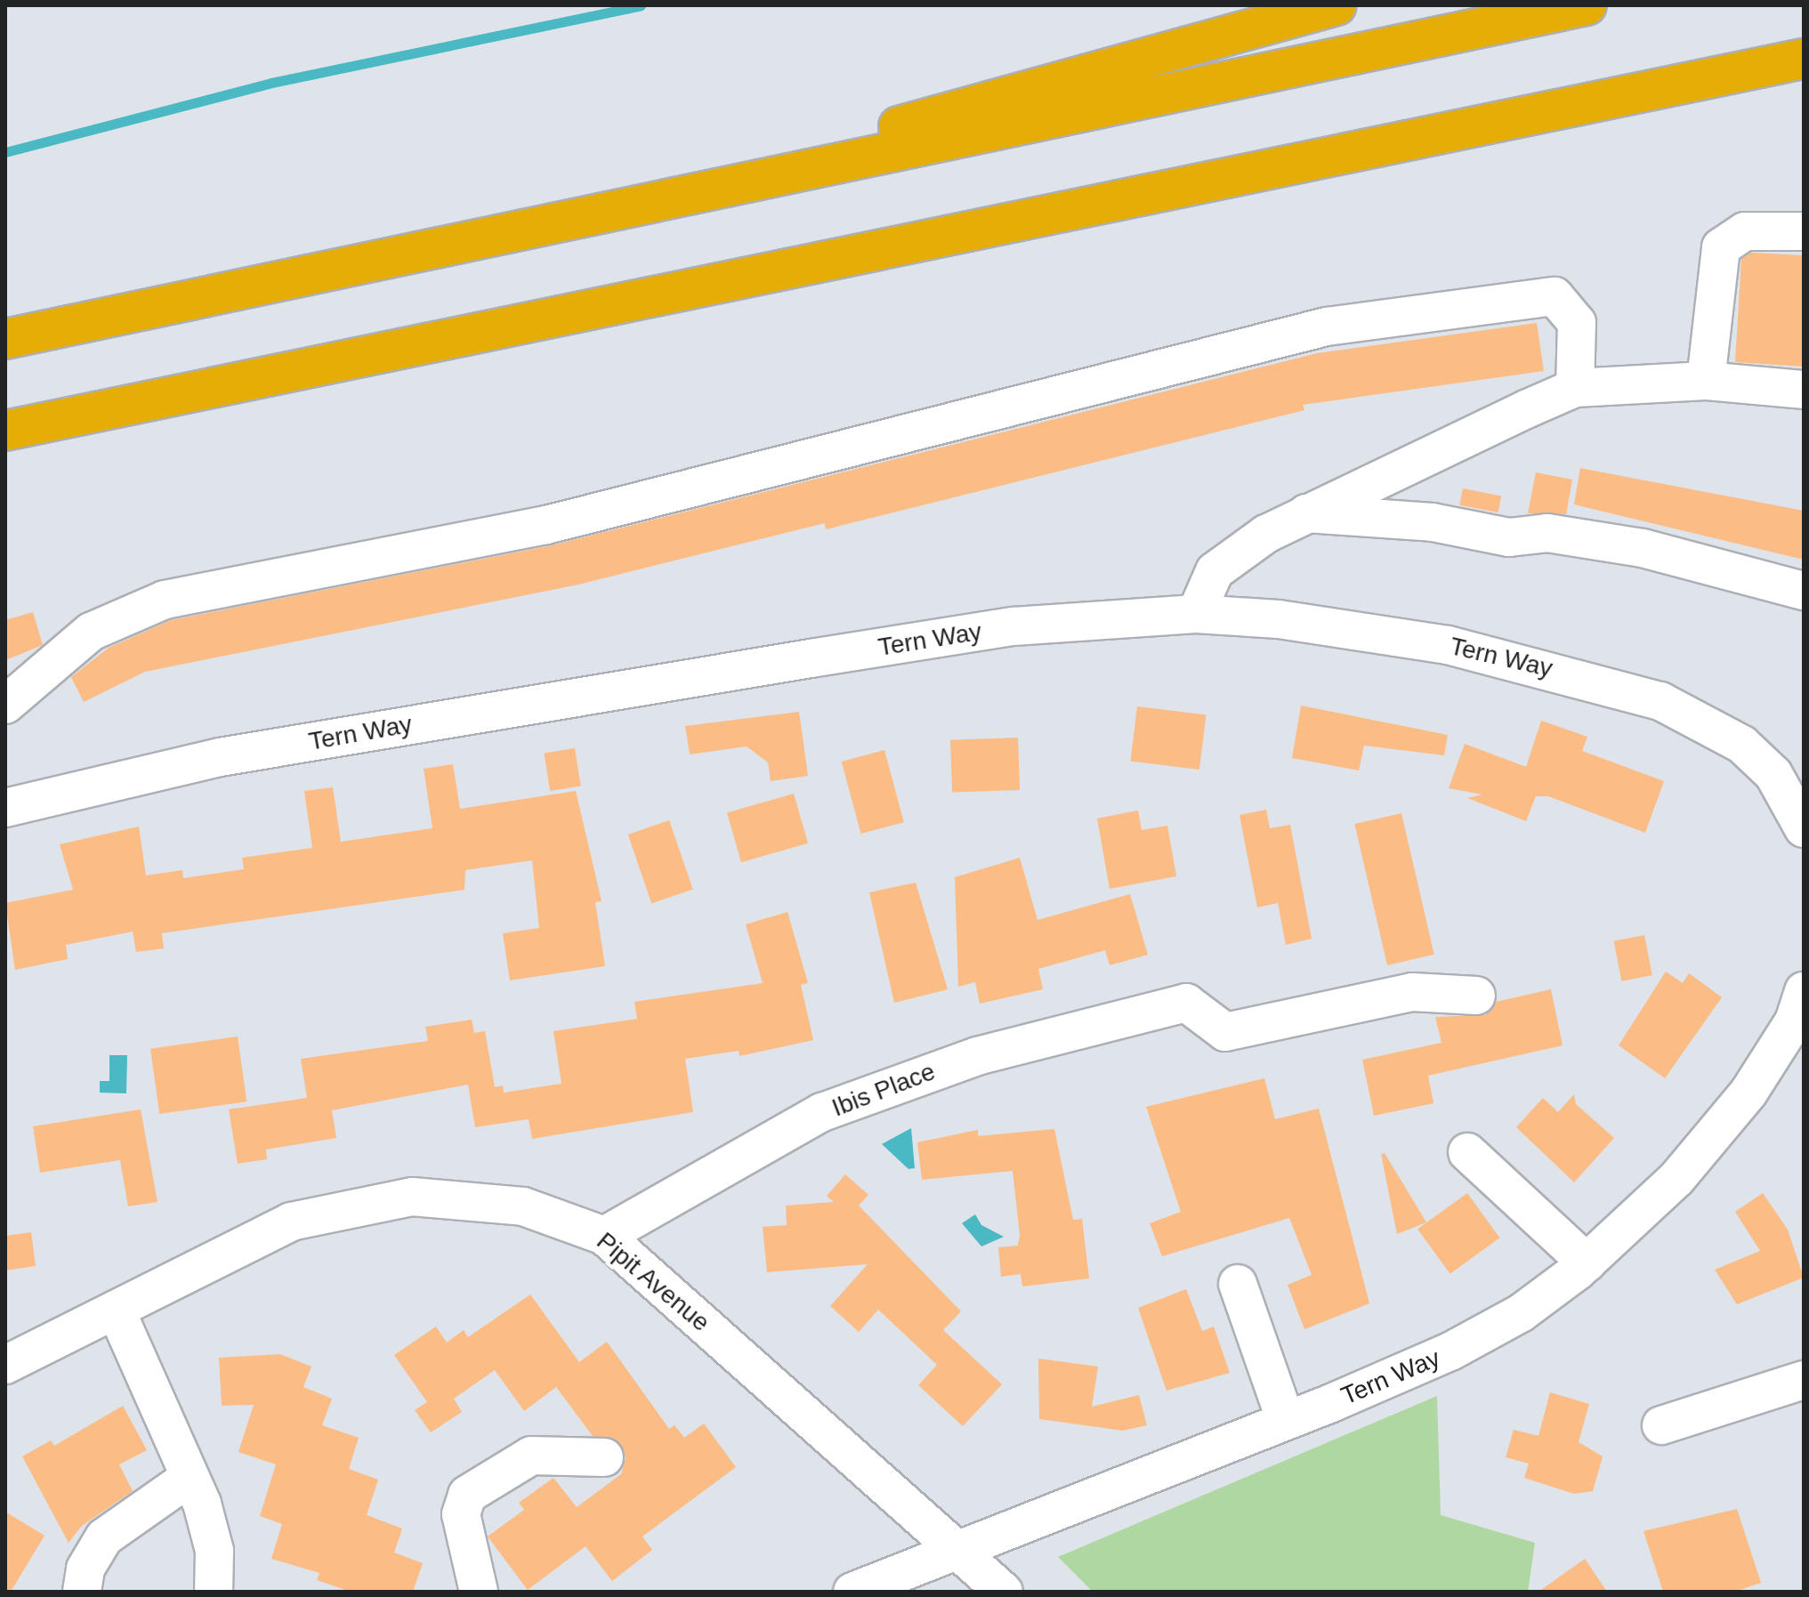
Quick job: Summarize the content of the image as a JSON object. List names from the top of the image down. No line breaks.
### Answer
{"streets":{"street":["Tern Way","Ibis Place","Pipit Avenue"]},"crossings":[["Tern Way","Pipit Avenue"],["Ibis Place","Pipit Avenue"]]}
